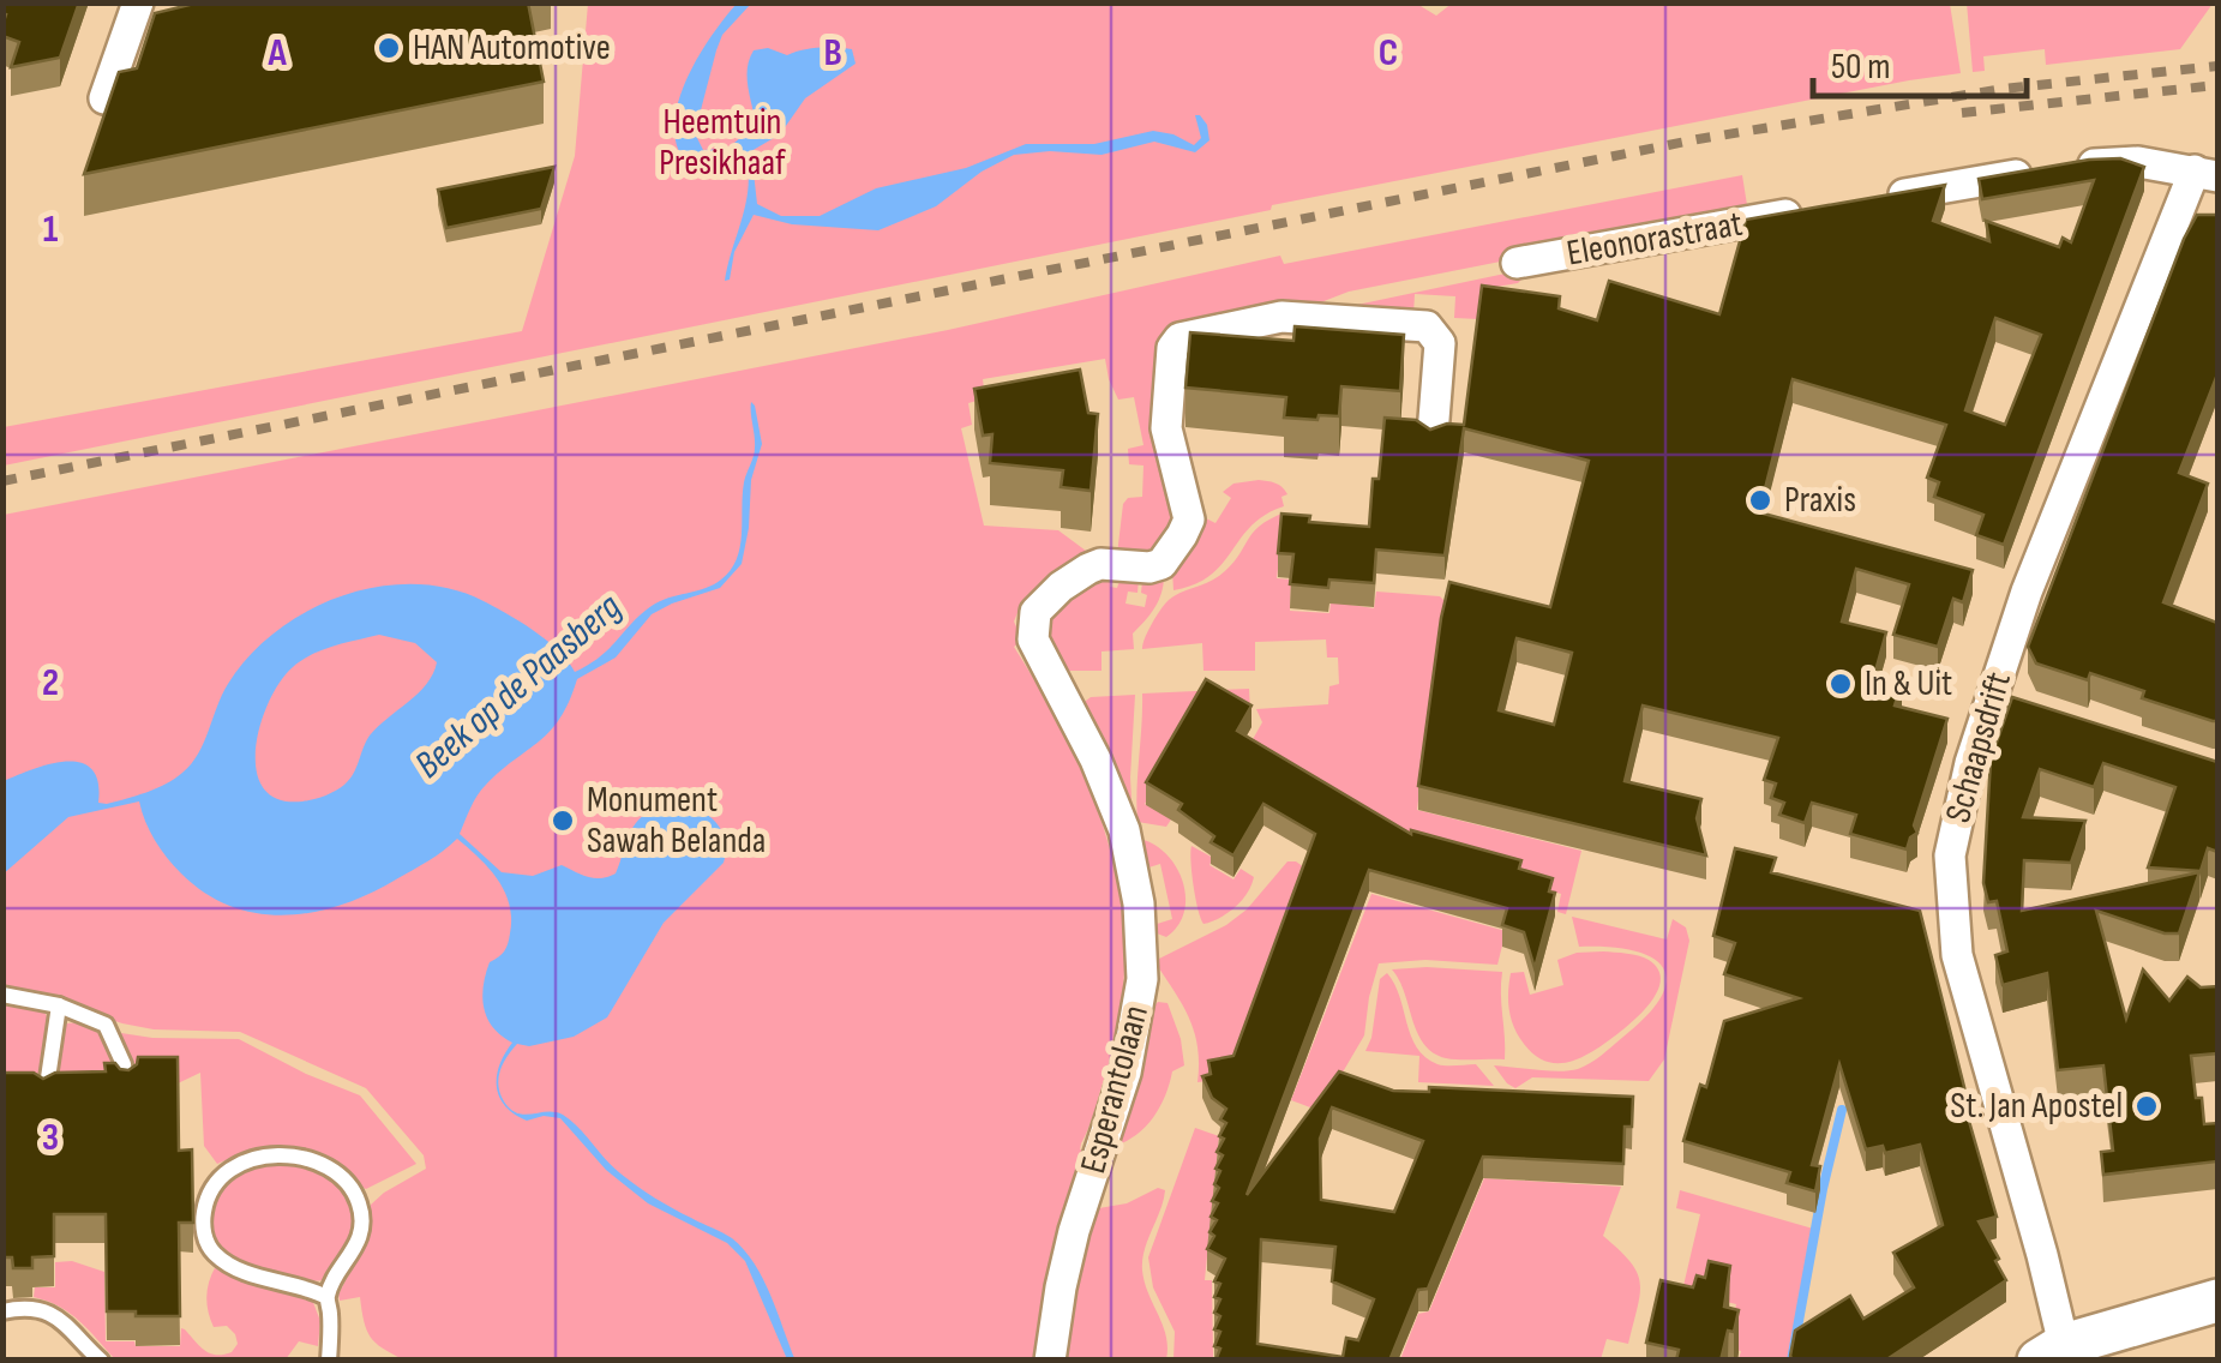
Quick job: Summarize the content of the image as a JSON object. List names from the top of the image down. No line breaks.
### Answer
{"streets":{"street":["Eleonorastraat","Schaapsdrift","Esperantolaan"]},"water":["Beek op de Paasberg"],"parks":["Heemtuin Presikhaaf"],"places":["HAN Automotive","Praxis","In & Uit","Monument Sawah Belanda","St. Jan Apostel"],"scale_bar":"50 m","grid":{"columns":["A","B","C"],"rows":["1","2","3"]}}
